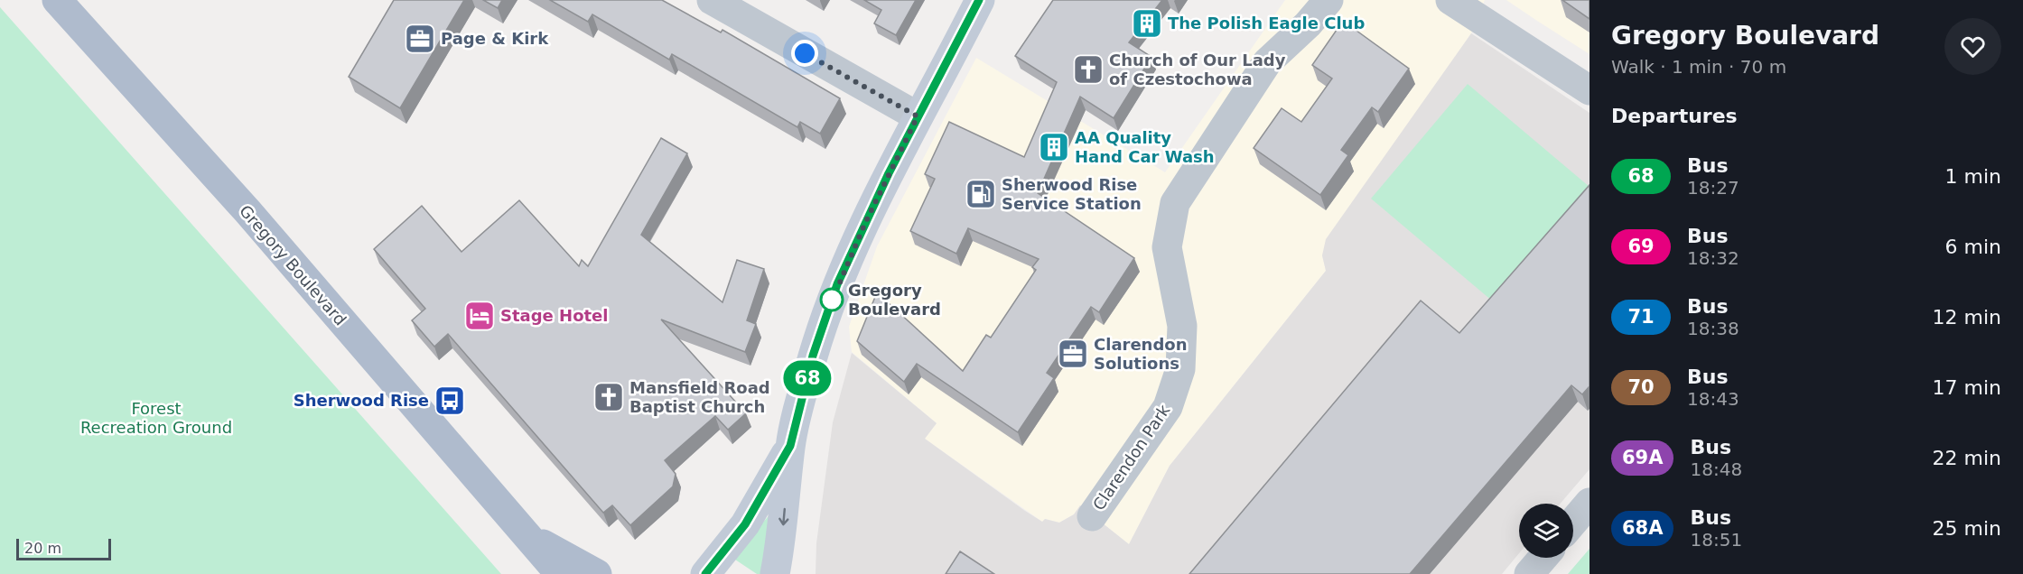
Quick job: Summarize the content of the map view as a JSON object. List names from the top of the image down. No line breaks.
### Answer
{"streets":{"main road":["Gregory Boulevard"],"street":["Clarendon Park"]},"parks":["Forest Recreation Ground"],"places":{"building":["The Polish Eagle Club","AA Quality Hand Car Wash"],"office":["Page & Kirk","Clarendon Solutions"],"church":["Church of Our Lady of Czestochowa","Mansfield Road Baptist Church"],"fuel station":["Sherwood Rise Service Station"],"other":["Gregory Boulevard"],"hotel":["Stage Hotel"],"bus stop":["Sherwood Rise"]},"lines":["bus line 68"],"scale_bar":"20 m","page":{"on_map":"68","heading":[["Gregory Boulevard","Walk · 1 min · 70 m"],"Departures"],"list":[{"mark":"68","name":"Bus","note":"18:27","value":"1 min"},{"mark":"69","name":"Bus","note":"18:32","value":"6 min"},{"mark":"71","name":"Bus","note":"18:38","value":"12 min"},{"mark":"70","name":"Bus","note":"18:43","value":"17 min"},{"mark":"69A","name":"Bus","note":"18:48","value":"22 min"},{"mark":"68A","name":"Bus","note":"18:51","value":"25 min"}],"scale":"20 m"}}
